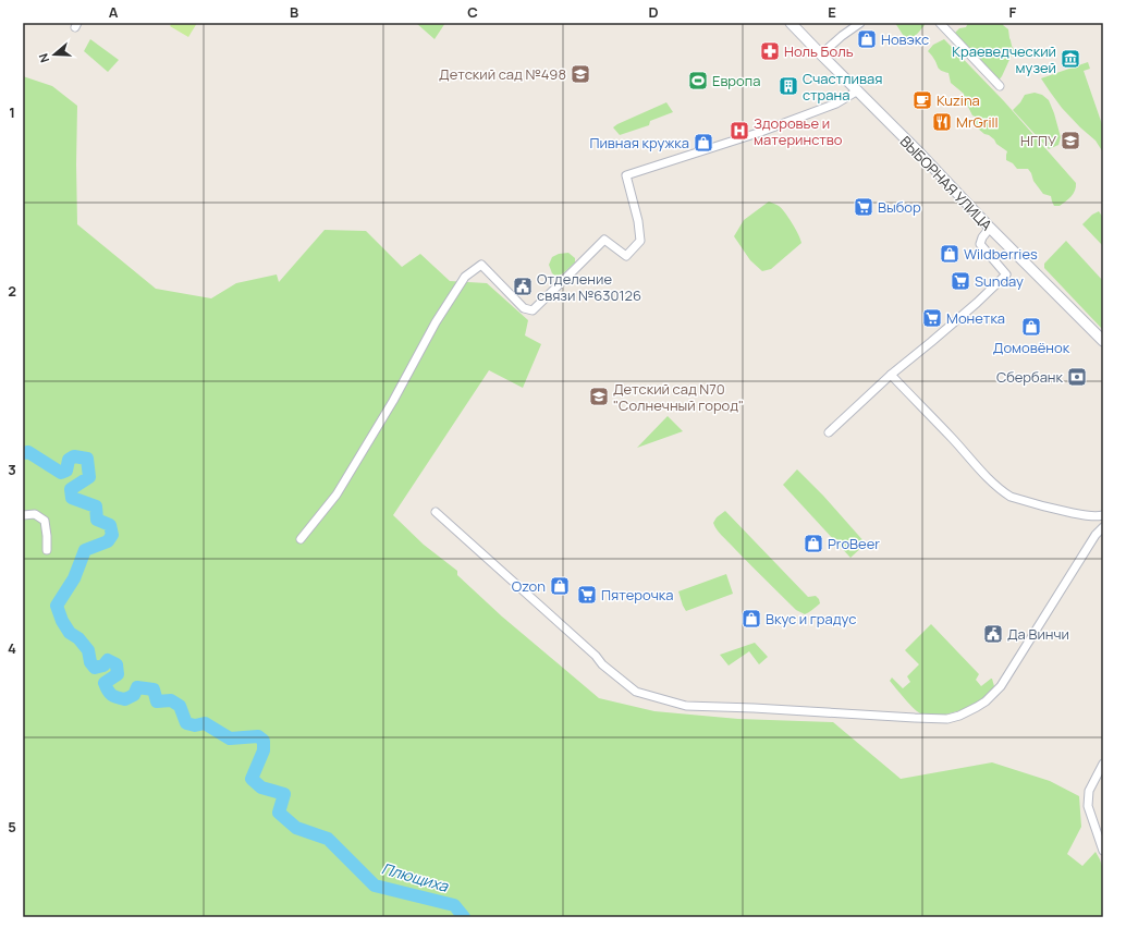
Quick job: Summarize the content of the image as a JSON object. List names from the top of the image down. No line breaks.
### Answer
{"streets":{"main road":["ВЫБОРНАЯ УЛИЦА"]},"water":["Плющиха"],"places":{"shop":["Новэкс","Пивная кружка","Wildberries","Домовёнок","ProBeer","Ozon","Вкус и градус"],"pharmacy":["Ноль Боль"],"museum":["Краеведческий музей"],"school or university":["Детский сад №498","НГПУ","Детский сад N70 \"Солнечный город\""],"sports":["Европа"],"building":["Счастливая страна"],"cafe":["Kuzina"],"restaurant":["MrGrill"],"hospital":["Здоровье и материнство"],"supermarket":["Выбор","Sunday","Монетка","Пятерочка"],"public building":["Отделение связи №630126","Да Винчи"],"bank":["Сбербанк"]},"north":"left","grid":{"columns":["A","B","C","D","E","F"],"rows":["1","2","3","4","5"]}}
